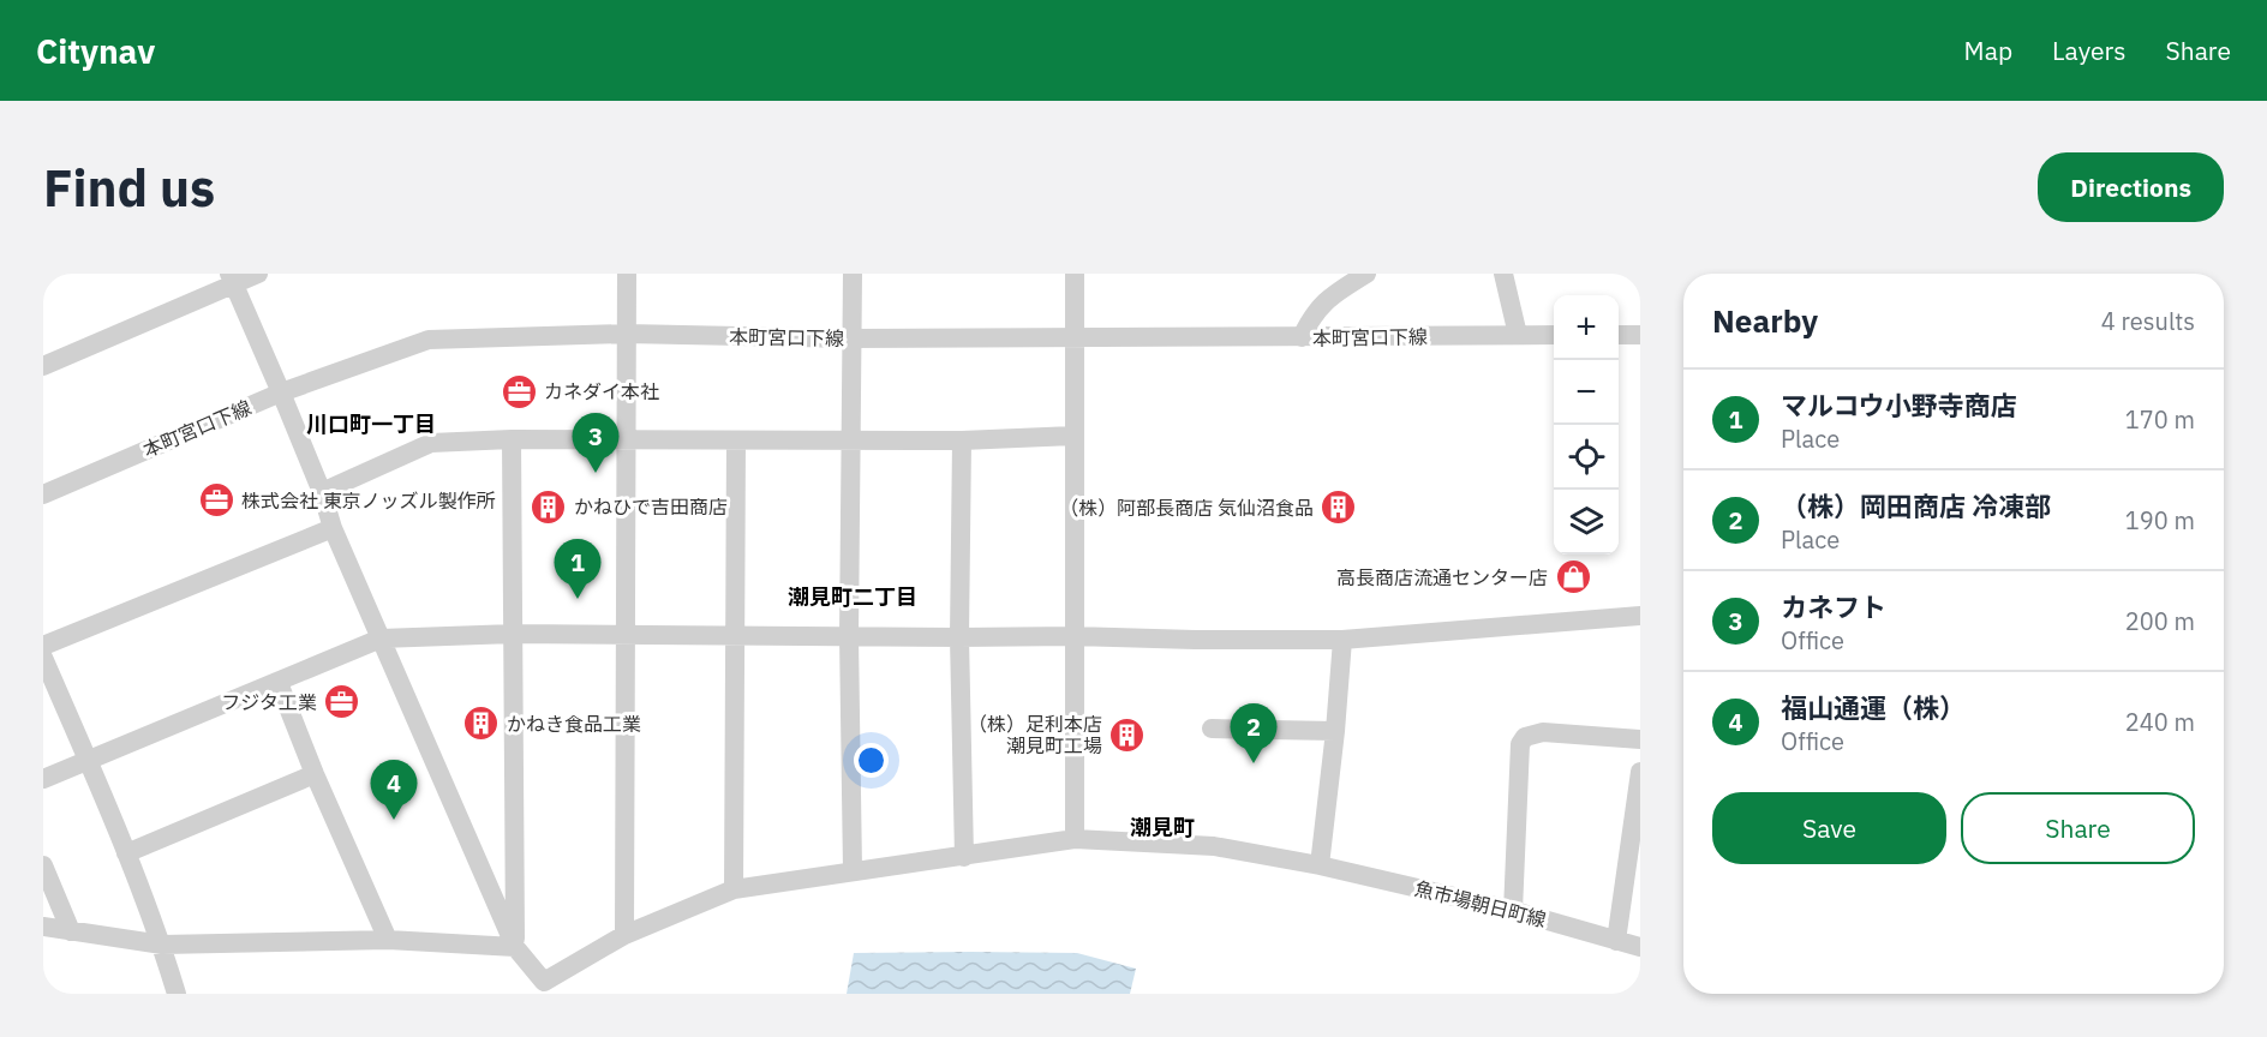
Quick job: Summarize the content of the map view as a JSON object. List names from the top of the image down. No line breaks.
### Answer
{"streets":{"street":["本町宮口下線","魚市場朝日町線"]},"districts":["川口町一丁目","潮見町二丁目","潮見町"],"places":{"office":["カネダイ本社","株式会社 東京ノッズル製作所","フジタ工業"],"building":["かねひで吉田商店","（株）阿部長商店 気仙沼食品","かねき食品工業","（株）足利本店 潮見町工場"],"shop":["高長商店流通センター店"]},"page":{"header":"Citynav","nav":["Map","Layers","Share"],"buttons":["Directions",["Save","Share"]],"title":"Find us","heading":["Nearby","4 results"],"map_buttons":["+","−"],"list":[{"mark":"1","name":"マルコウ小野寺商店","note":"Place","value":"170 m"},{"mark":"2","name":"（株）岡田商店 冷凍部","note":"Place","value":"190 m"},{"mark":"3","name":"カネフト","note":"Office","value":"200 m"},{"mark":"4","name":"福山通運（株）","note":"Office","value":"240 m"}],"pins":["3","1","2","4"]}}
